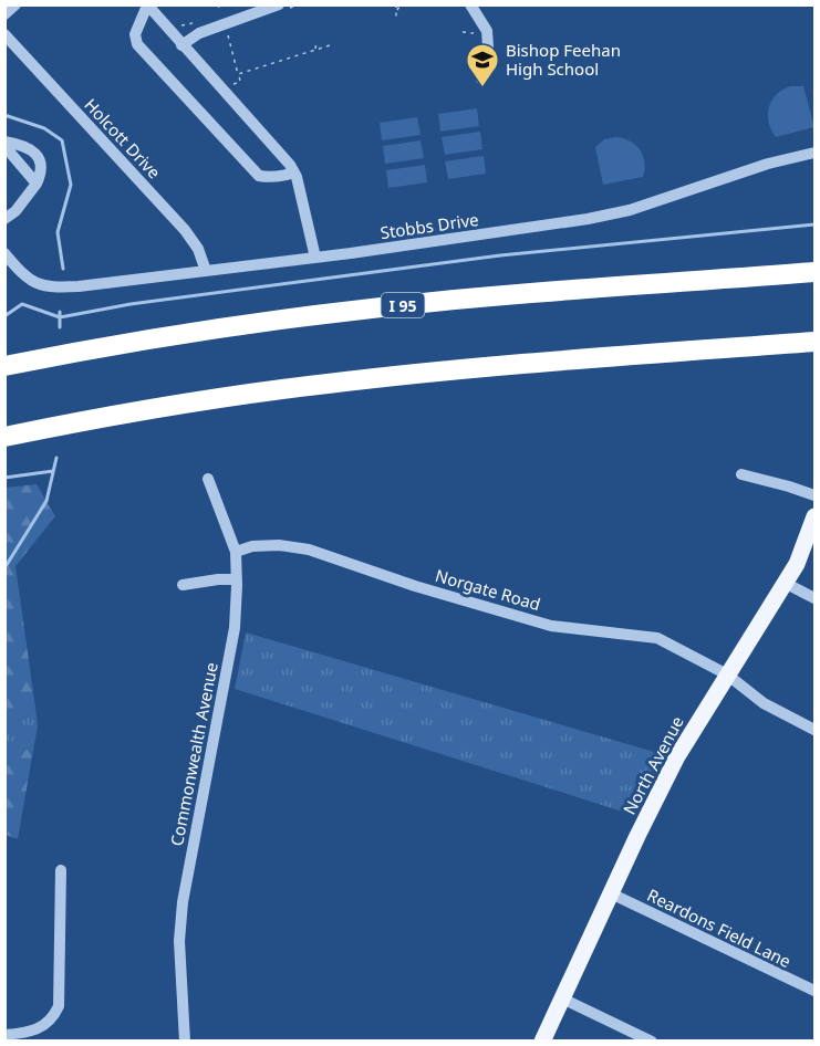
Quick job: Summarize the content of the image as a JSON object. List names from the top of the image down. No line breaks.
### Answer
{"streets":{"highway":["I 95"],"main road":["North Avenue"],"street":["Holcott Drive","Stobbs Drive","Norgate Road","Commonwealth Avenue","Reardons Field Lane"]},"crossings":[["Holcott Drive","Stobbs Drive"],["Norgate Road","Commonwealth Avenue"],["Norgate Road","North Avenue"],["North Avenue","Reardons Field Lane"]],"places":{"school or university":["Bishop Feehan High School"]}}
